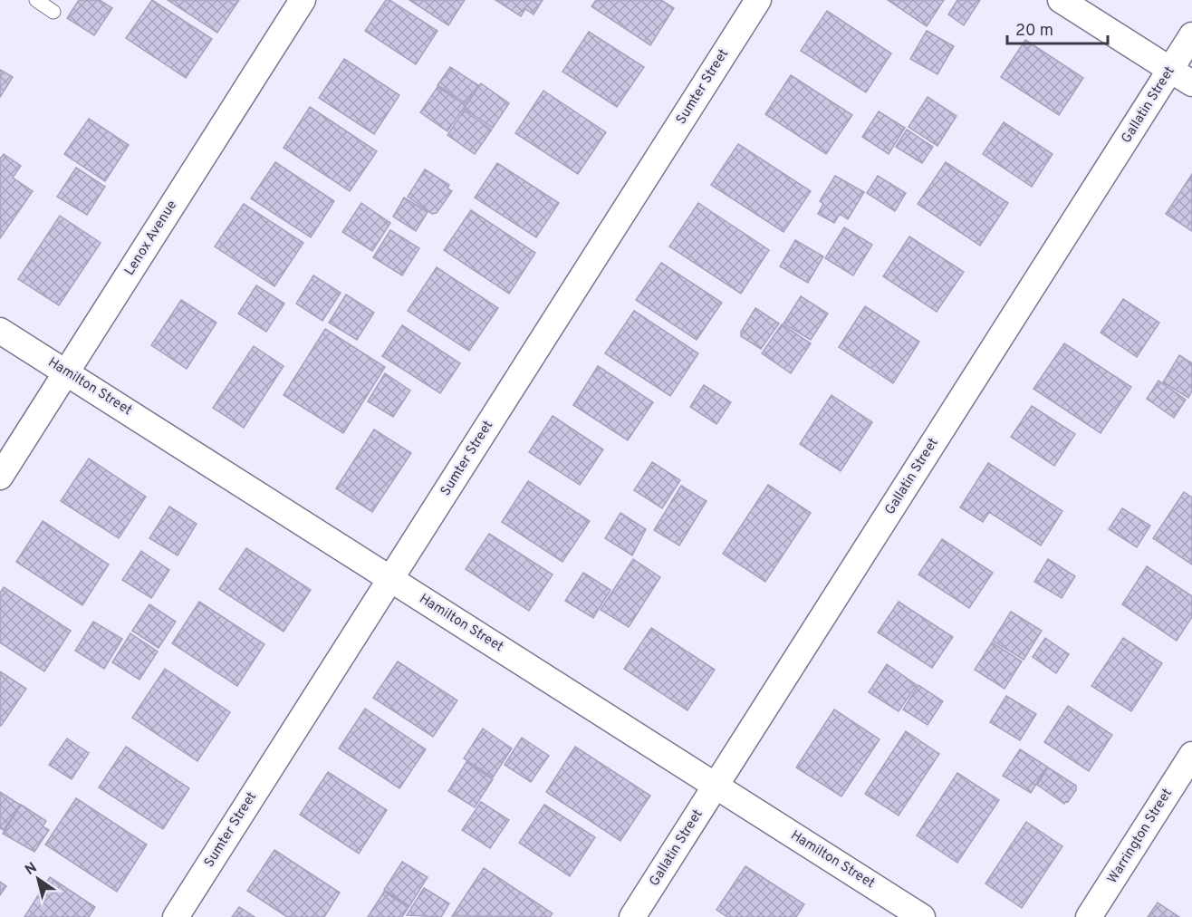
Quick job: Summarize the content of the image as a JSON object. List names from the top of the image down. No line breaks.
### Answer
{"streets":{"street":["Sumter Street","Gallatin Street","Lenox Avenue","Hamilton Street","Warrington Street"]},"crossings":[["Sumter Street","Hamilton Street"],["Gallatin Street","Hamilton Street"],["Lenox Avenue","Hamilton Street"]],"scale_bar":"20 m","north":"top left"}
